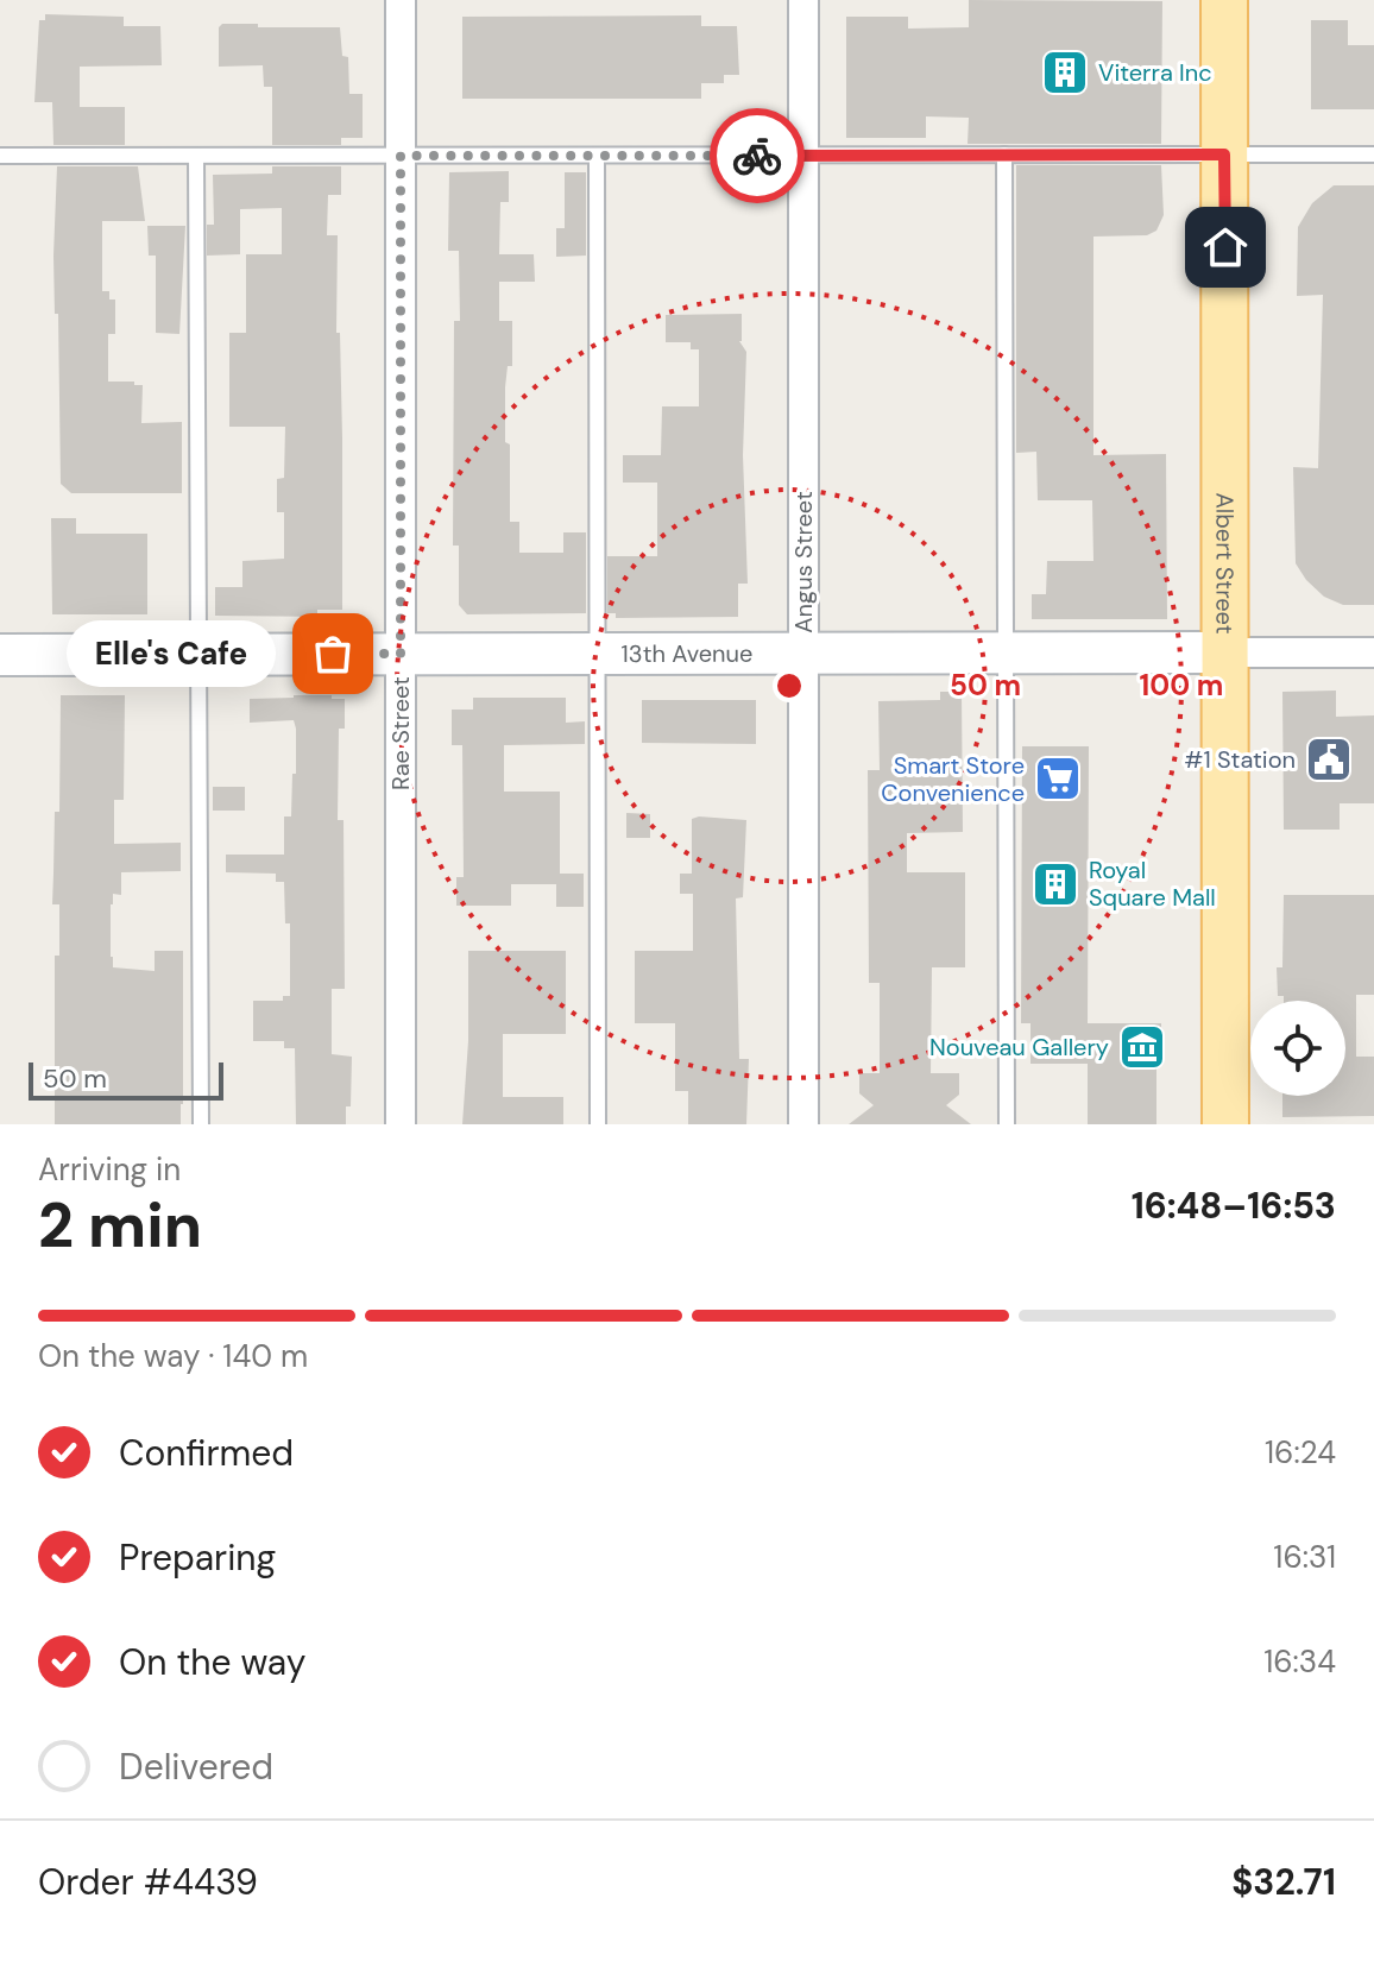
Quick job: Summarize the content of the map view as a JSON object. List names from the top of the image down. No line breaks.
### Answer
{"streets":{"main road":["Albert Street"],"street":["Angus Street","13th Avenue","Rae Street"]},"crossings":[["Angus Street","13th Avenue"],["Albert Street","13th Avenue"],["13th Avenue","Rae Street"]],"places":{"building":["Viterra Inc","Royal Square Mall"],"other":["Elle's Cafe"],"public building":["#1 Station"],"supermarket":["Smart Store Convenience"],"museum":["Nouveau Gallery"]},"scale_bar":"50 m","page":{"bubble":"Elle's Cafe","scale":"50 m","heading":["2 min","Arriving in","16:48–16:53"],"panel":["Order #4439","$32.71"],"bar":"On the way · 140 m","list":[["Confirmed","16:24"],["Preparing","16:31"],["On the way","16:34"],"Delivered"]},"rings":["50 m","100 m"]}
